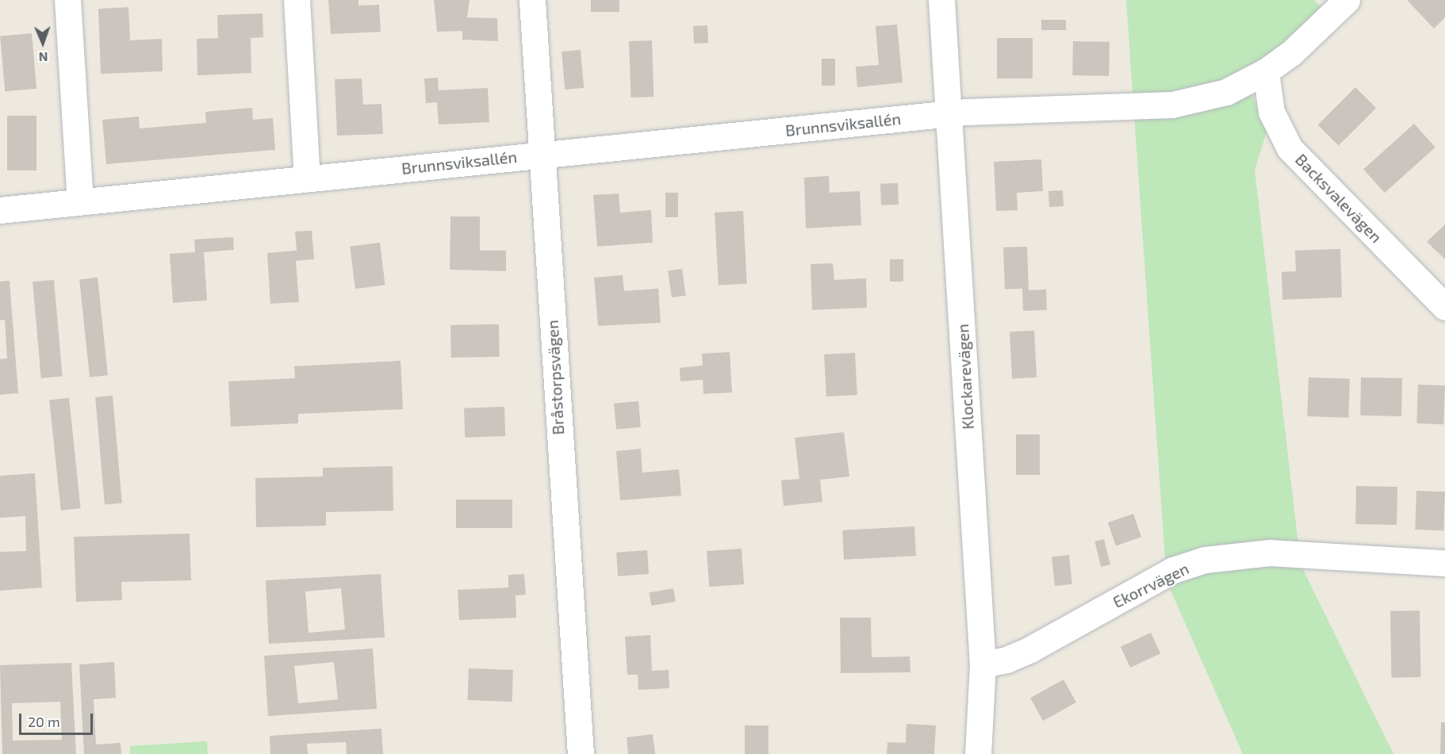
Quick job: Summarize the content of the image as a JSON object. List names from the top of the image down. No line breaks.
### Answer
{"streets":{"street":["Brunnsviksallén","Backsvalevägen","Klockarevägen","Bråstorpsvägen","Ekorrvägen"]},"crossings":[["Brunnsviksallén","Backsvalevägen"],["Brunnsviksallén","Klockarevägen"],["Brunnsviksallén","Bråstorpsvägen"],["Klockarevägen","Ekorrvägen"]],"scale_bar":"20 m","north":"bottom"}
